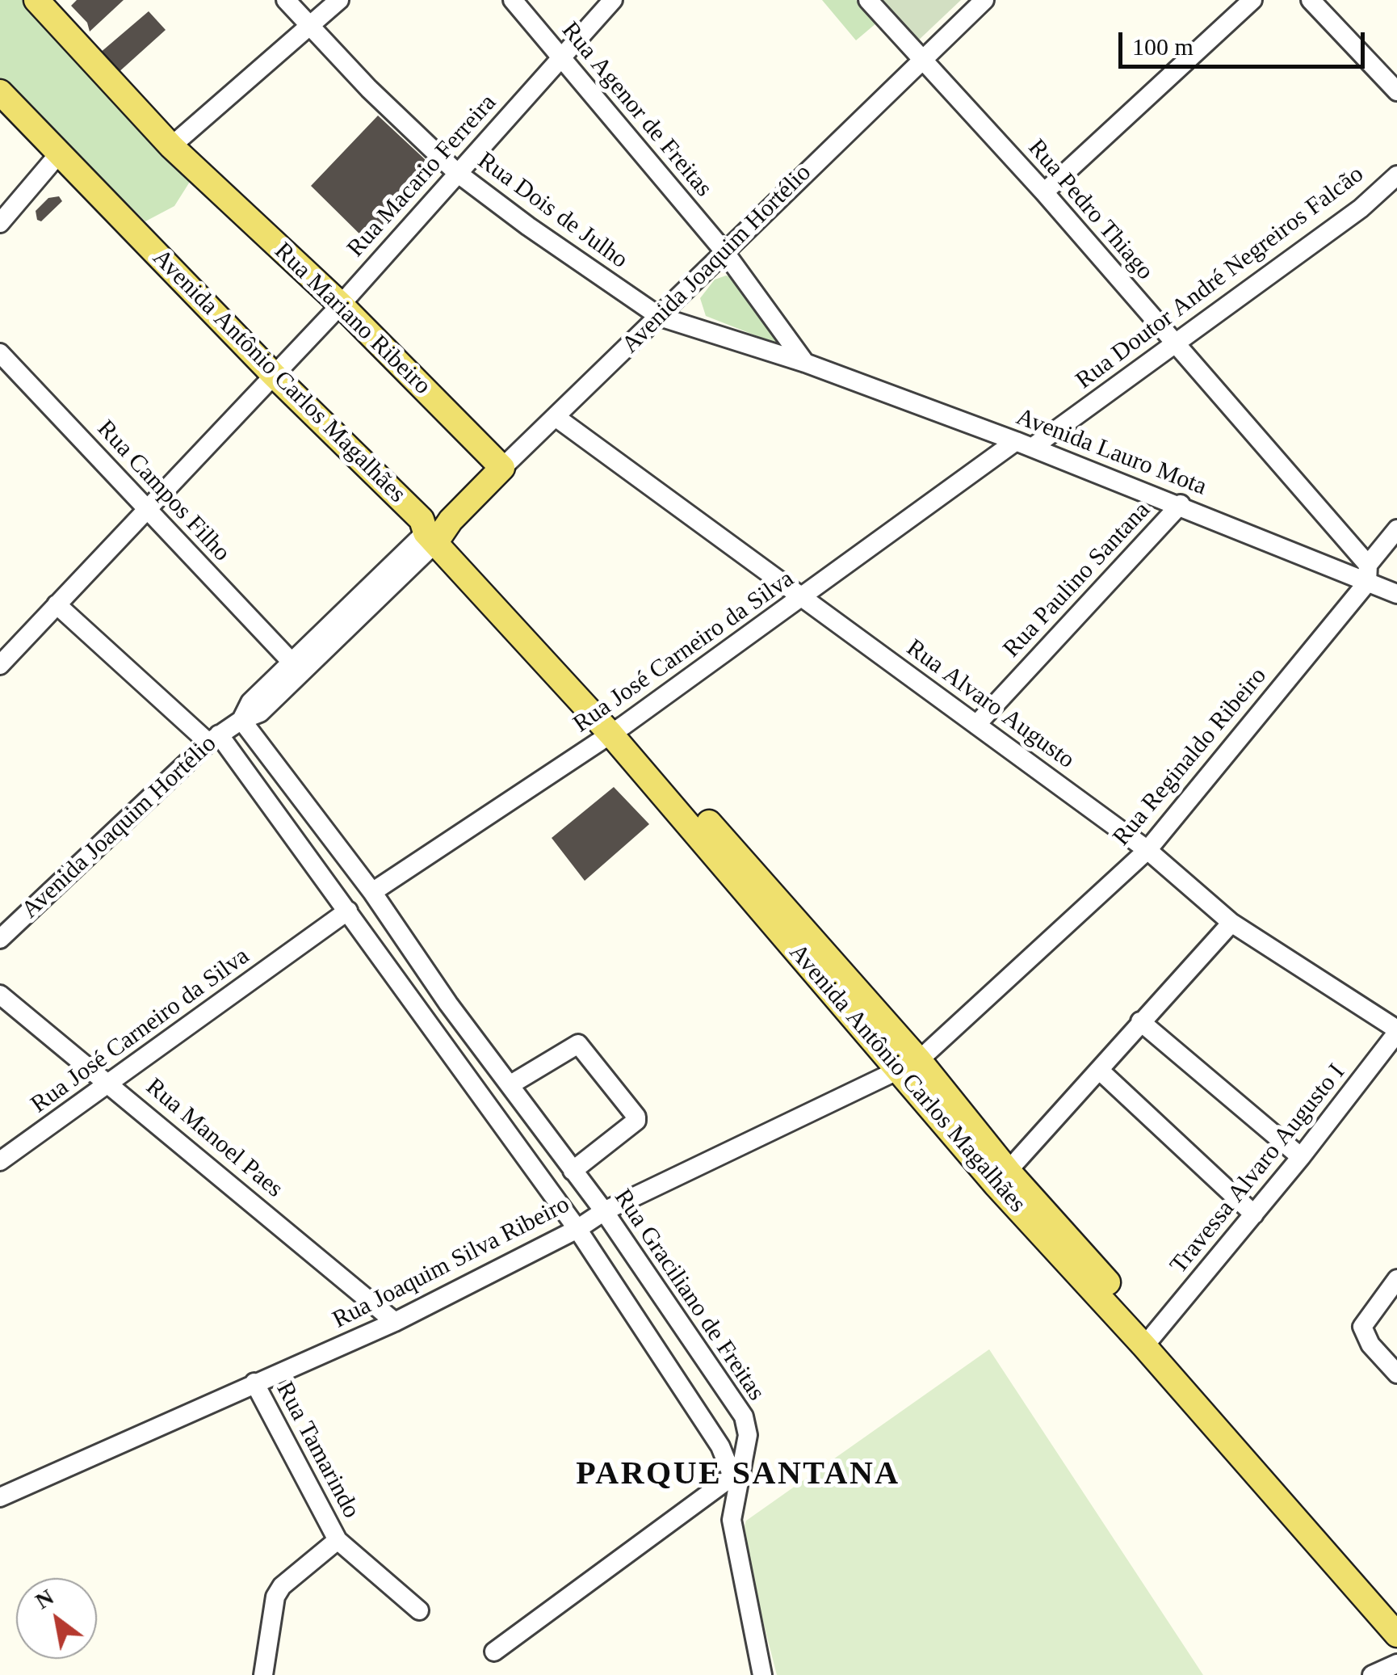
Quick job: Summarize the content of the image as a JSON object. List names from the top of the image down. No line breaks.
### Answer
{"streets":{"main road":["Avenida Joaquim Hortélio","Rua Mariano Ribeiro","Avenida Antônio Carlos Magalhães"],"street":["Rua Agenor de Freitas","Rua Macario Ferreira","Rua Pedro Thiago","Rua Dois de Julho","Rua Doutor André Negreiros Falcão","Avenida Lauro Mota","Rua Campos Filho","Rua Paulino Santana","Rua José Carneiro da Silva","Rua Alvaro Augusto","Rua Reginaldo Ribeiro","Rua Manoel Paes","Travessa Alvaro Augusto I","Rua Joaquim Silva Ribeiro","Rua Graciliano de Freitas","Rua Tamarindo"]},"crossings":[["Rua Agenor de Freitas","Rua Macario Ferreira"],["Rua Agenor de Freitas","Avenida Joaquim Hortélio"],["Rua Macario Ferreira","Rua Dois de Julho"],["Rua Macario Ferreira","Rua Mariano Ribeiro"],["Rua Macario Ferreira","Avenida Antônio Carlos Magalhães"],["Rua Macario Ferreira","Rua Campos Filho"],["Rua Pedro Thiago","Avenida Joaquim Hortélio"],["Rua Pedro Thiago","Rua Doutor André Negreiros Falcão"],["Rua Pedro Thiago","Avenida Lauro Mota"],["Rua Pedro Thiago","Rua Reginaldo Ribeiro"],["Rua Dois de Julho","Avenida Joaquim Hortélio"],["Rua Dois de Julho","Avenida Lauro Mota"],["Avenida Joaquim Hortélio","Rua Mariano Ribeiro"],["Avenida Joaquim Hortélio","Avenida Antônio Carlos Magalhães"],["Avenida Joaquim Hortélio","Avenida Lauro Mota"],["Avenida Joaquim Hortélio","Rua Campos Filho"],["Avenida Joaquim Hortélio","Rua Alvaro Augusto"],["Avenida Joaquim Hortélio","Rua Graciliano de Freitas"],["Rua Doutor André Negreiros Falcão","Avenida Lauro Mota"],["Rua Doutor André Negreiros Falcão","Rua José Carneiro da Silva"],["Avenida Antônio Carlos Magalhães","Rua José Carneiro da Silva"],["Avenida Antônio Carlos Magalhães","Rua Reginaldo Ribeiro"],["Avenida Antônio Carlos Magalhães","Travessa Alvaro Augusto I"],["Avenida Antônio Carlos Magalhães","Rua Joaquim Silva Ribeiro"],["Avenida Lauro Mota","Rua Paulino Santana"],["Avenida Lauro Mota","Rua José Carneiro da Silva"],["Avenida Lauro Mota","Rua Reginaldo Ribeiro"],["Rua Paulino Santana","Rua Alvaro Augusto"],["Rua José Carneiro da Silva","Rua Alvaro Augusto"],["Rua José Carneiro da Silva","Rua Manoel Paes"],["Rua José Carneiro da Silva","Rua Graciliano de Freitas"],["Rua Alvaro Augusto","Rua Reginaldo Ribeiro"],["Rua Alvaro Augusto","Travessa Alvaro Augusto I"],["Rua Reginaldo Ribeiro","Rua Joaquim Silva Ribeiro"],["Rua Manoel Paes","Rua Joaquim Silva Ribeiro"],["Rua Joaquim Silva Ribeiro","Rua Graciliano de Freitas"],["Rua Joaquim Silva Ribeiro","Rua Tamarindo"]],"districts":["PARQUE SANTANA"],"scale_bar":"100 m","north":"top left"}
